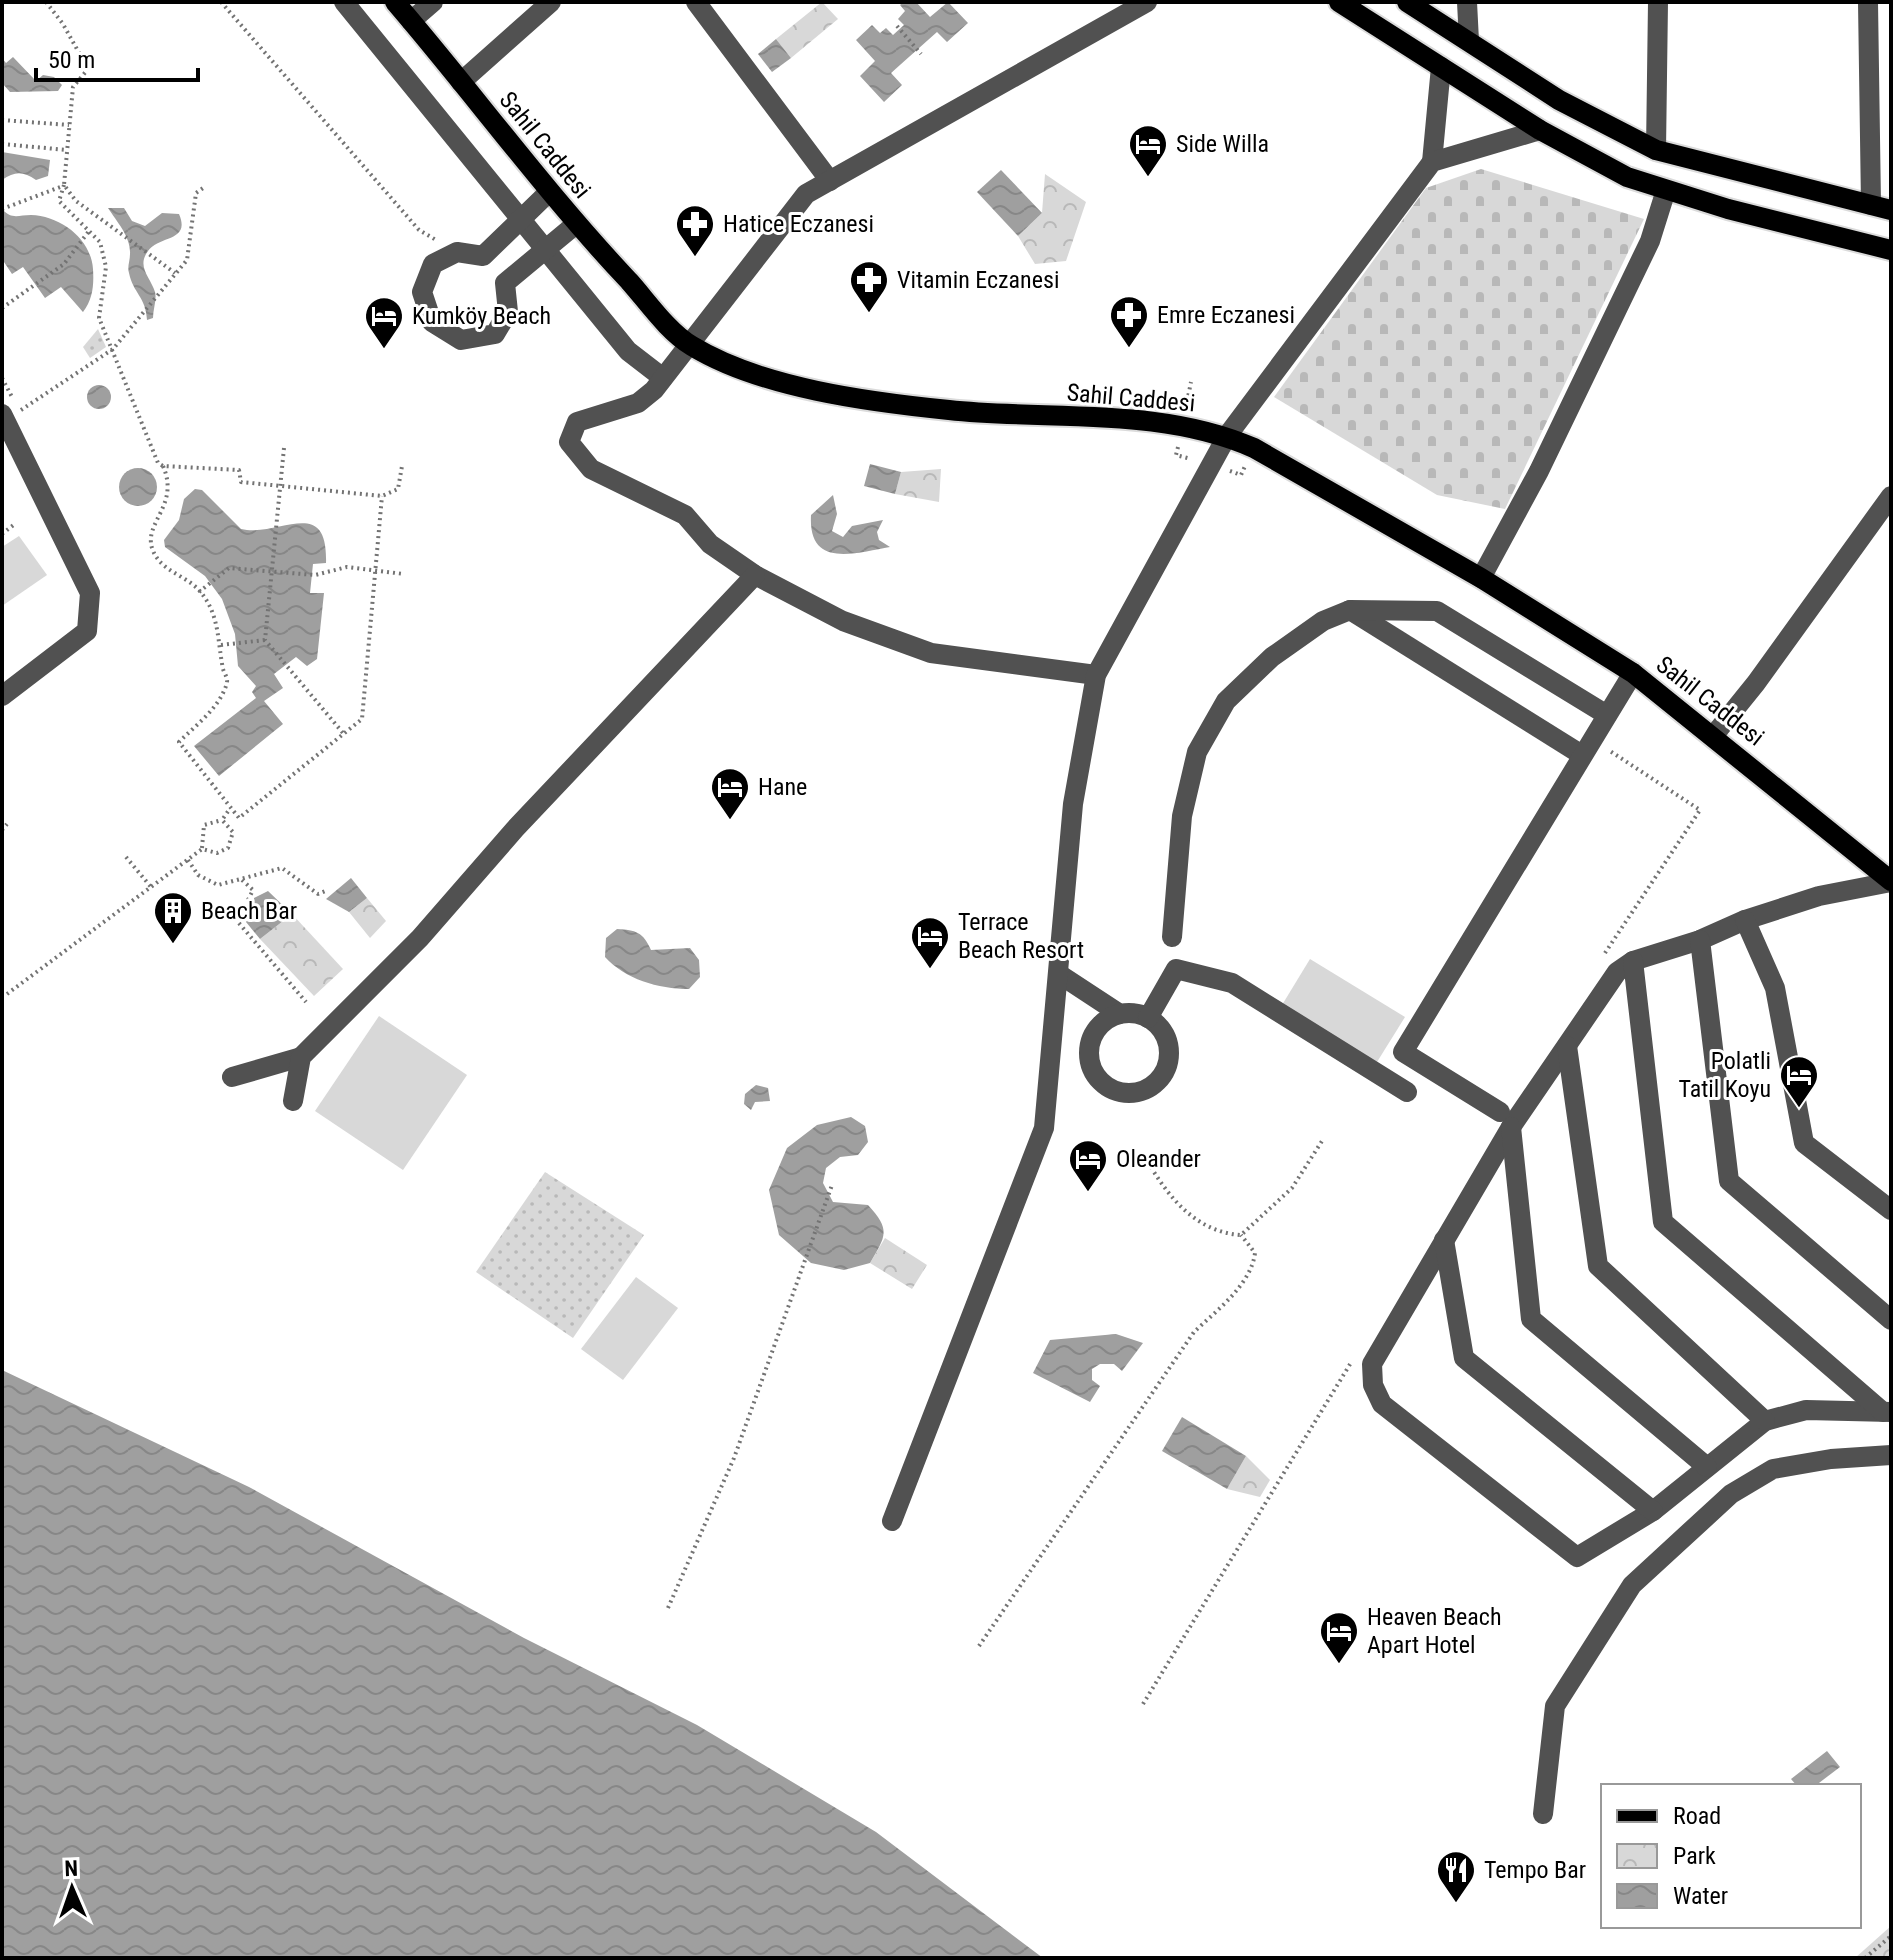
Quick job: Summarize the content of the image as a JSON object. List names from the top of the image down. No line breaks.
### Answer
{"streets":{"main road":["Sahil Caddesi"]},"places":{"hotel":["Side Willa","Kumköy Beach","Hane","Terrace Beach Resort","Polatli Tatil Koyu","Oleander","Heaven Beach Apart Hotel"],"pharmacy":["Hatice Eczanesi","Vitamin Eczanesi","Emre Eczanesi"],"building":["Beach Bar"],"restaurant":["Tempo Bar"]},"legend":["Road","Park","Water"],"scale_bar":"50 m","north":"top"}
